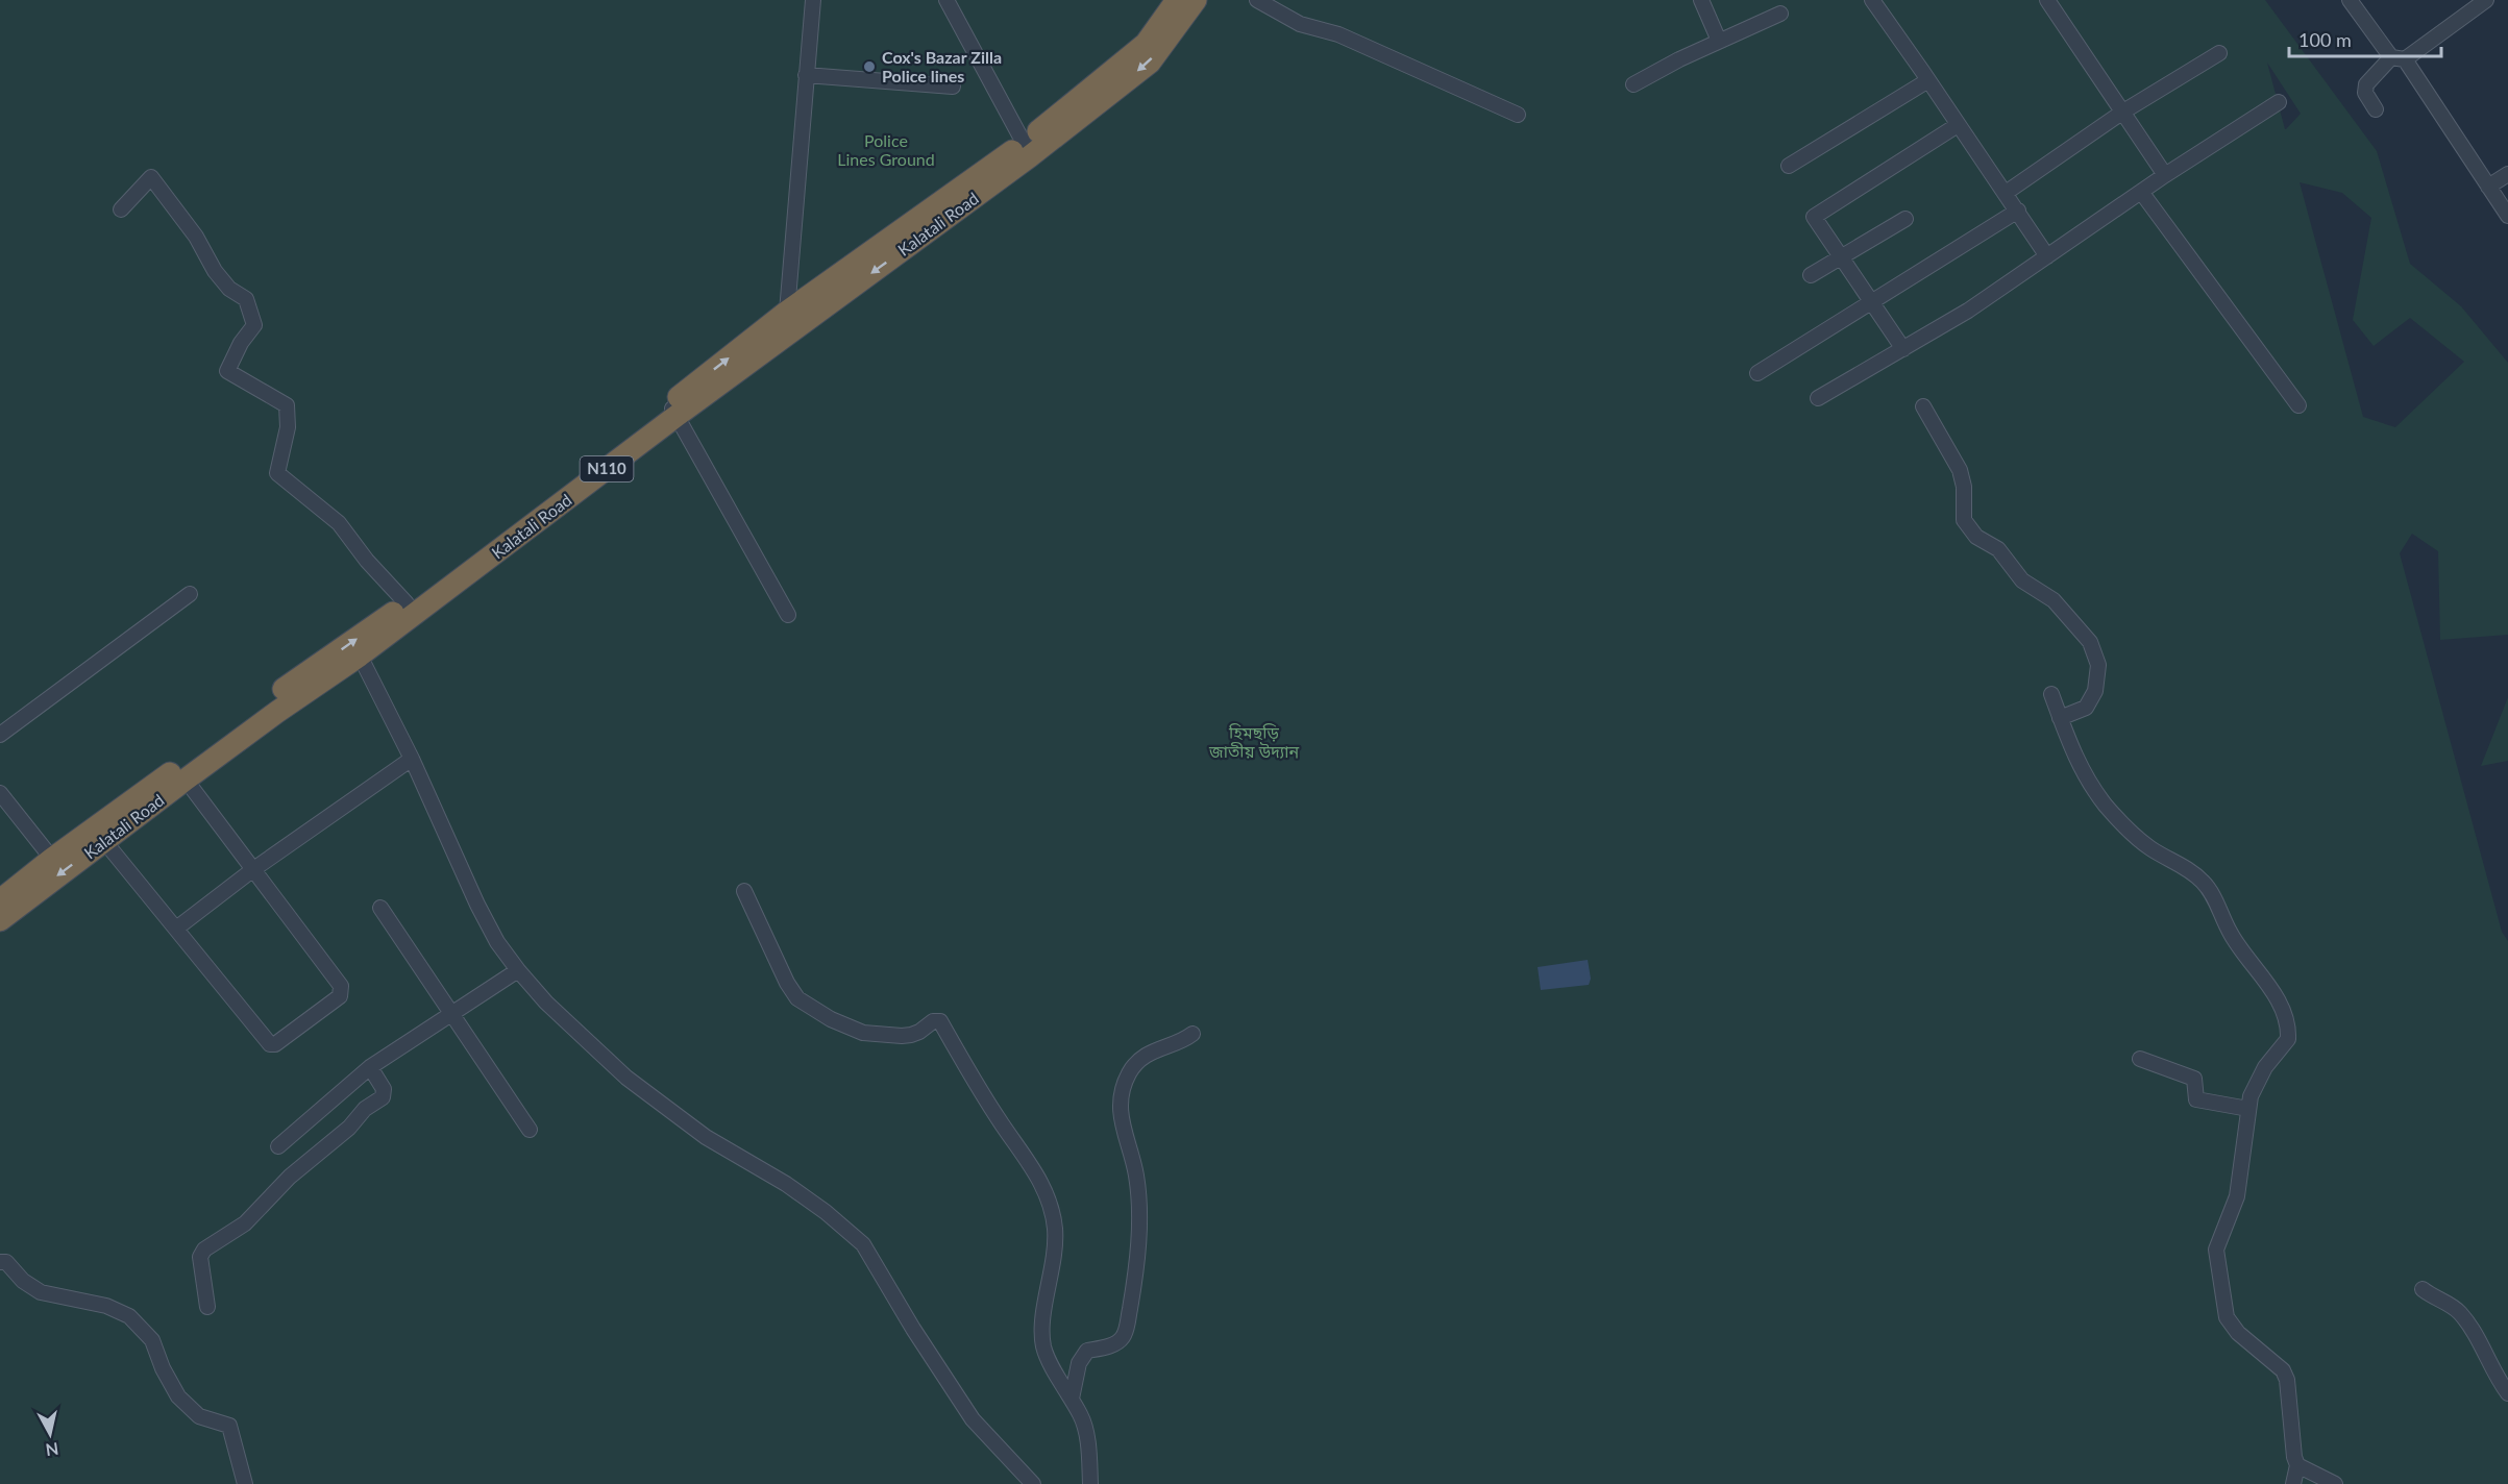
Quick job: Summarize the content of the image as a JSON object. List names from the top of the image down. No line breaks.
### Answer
{"streets":{"highway":["Kalatali Road","N110"]},"parks":["Police Lines Ground","হিমছড়ি জাতীয় উদ্যান"],"places":["Cox's Bazar Zilla Police lines"],"scale_bar":"100 m","north":"bottom"}
